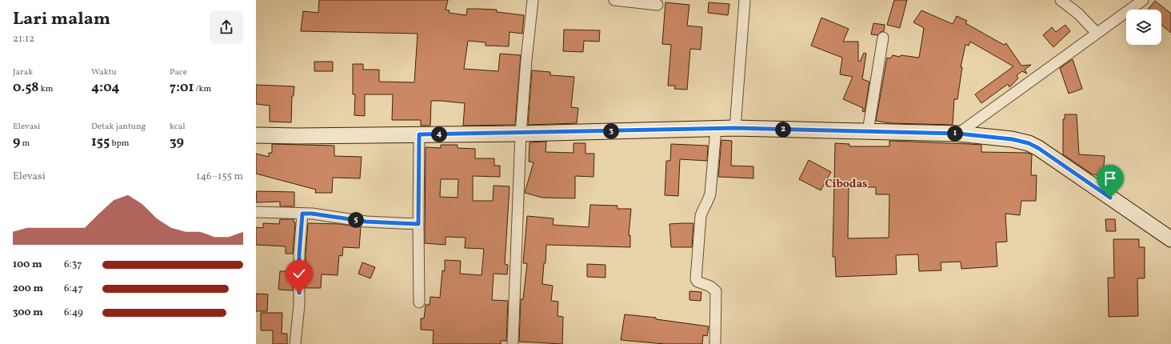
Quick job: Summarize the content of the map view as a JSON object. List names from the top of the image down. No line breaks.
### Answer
{"districts":["Cibodas"],"page":{"heading":["Lari malam","21:12"],"stats":[["Jarak","0.58 km"],["Waktu","4:04"],["Pace","7:01 /km"],["Elevasi","9 m"],["Detak jantung","155 bpm"],["kcal","39"]],"pins":["2","3","1","4","5"],"chart":["Elevasi","146–155 m"],"list":[{"name":"100 m","note":"6:37"},{"name":"200 m","note":"6:47"},{"name":"300 m","note":"6:49"}]}}
